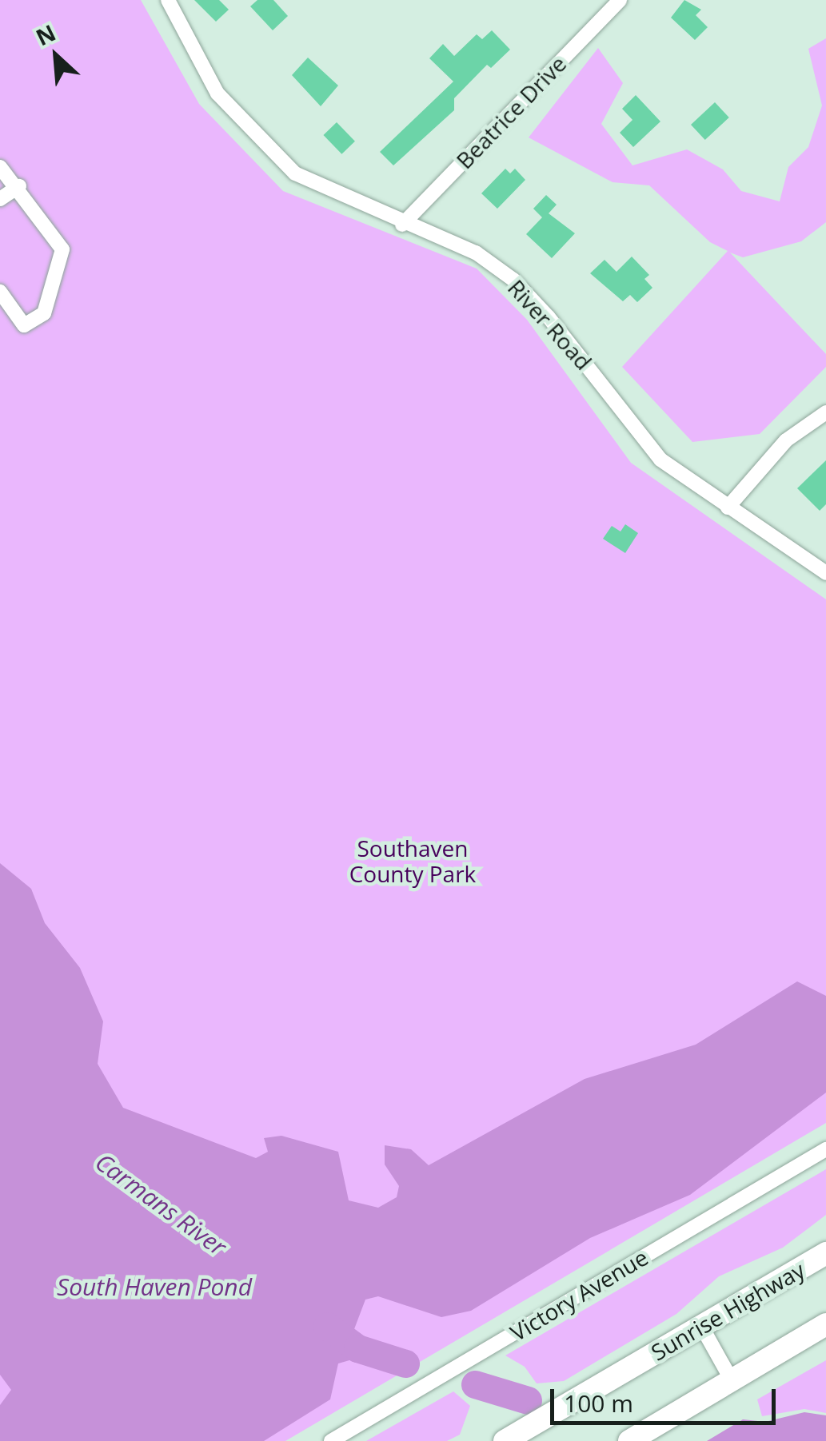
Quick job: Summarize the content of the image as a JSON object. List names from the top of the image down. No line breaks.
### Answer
{"streets":{"highway":["Sunrise Highway"],"street":["Beatrice Drive","River Road","Victory Avenue"]},"crossings":[["Beatrice Drive","River Road"]],"water":["Carmans River","South Haven Pond"],"parks":["Southaven County Park"],"scale_bar":"100 m","north":"top left"}
